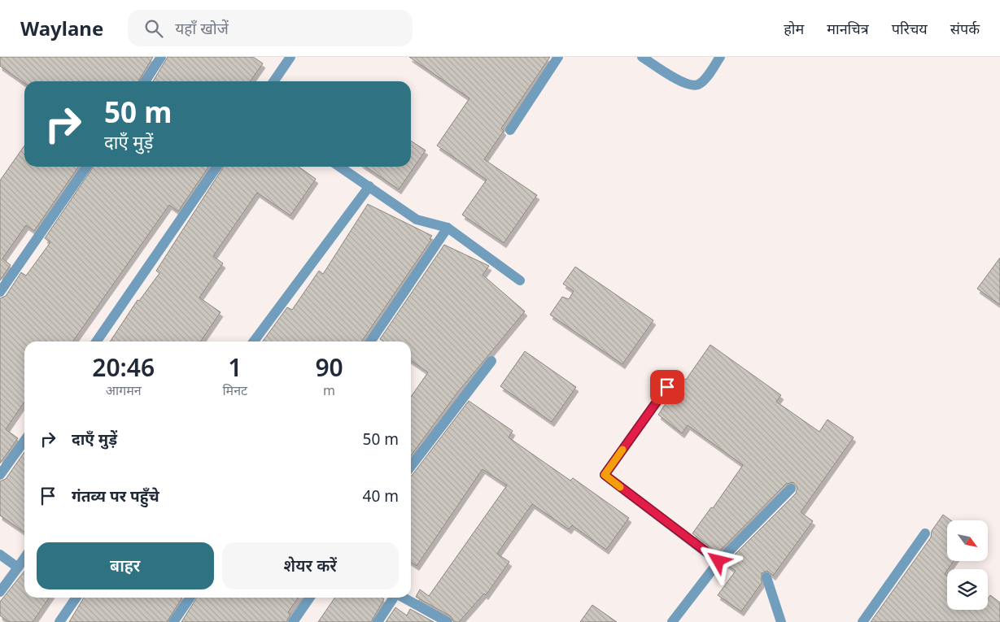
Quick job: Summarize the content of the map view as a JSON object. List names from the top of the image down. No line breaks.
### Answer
{"north":"bottom right","page":{"header":"Waylane","search":"यहाँ खोजें","nav":["होम","मानचित्र","परिचय","संपर्क"],"turn":["50 m","दाएँ मुड़ें"],"eta":["20:46","आगमन","1","मिनट","90","m"],"list":[{"name":"दाएँ मुड़ें","value":"50 m"},{"name":"गंतव्य पर पहुँचे","value":"40 m"}],"buttons":["बाहर","शेयर करें"]}}
